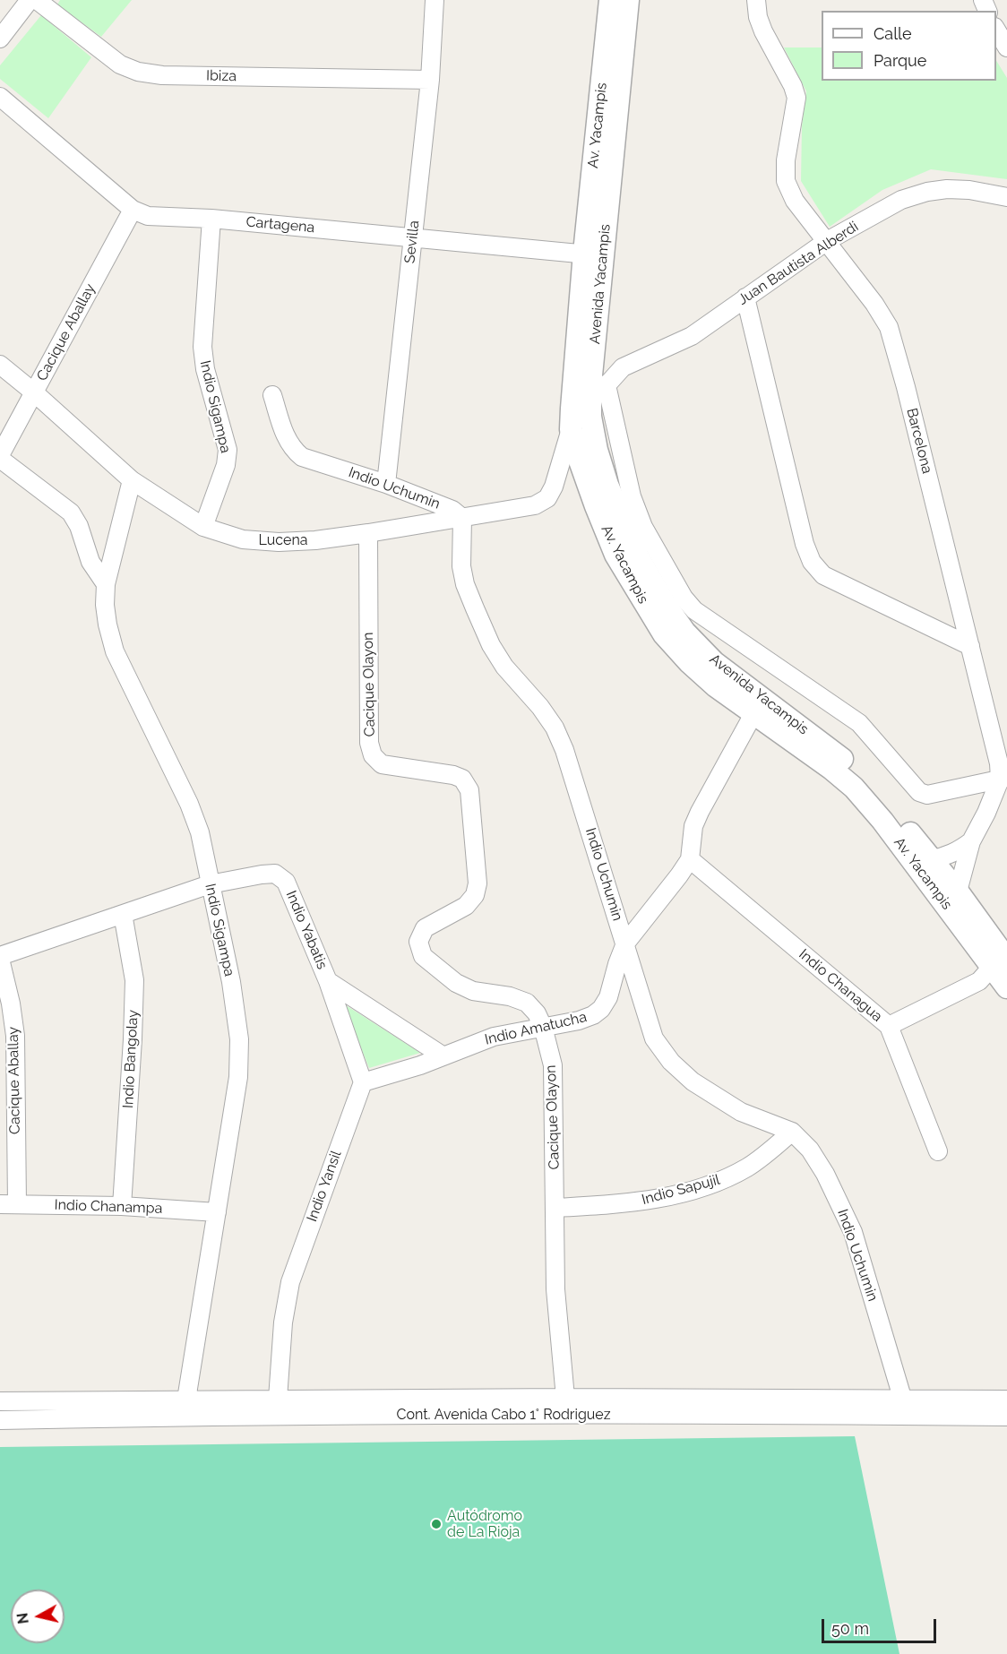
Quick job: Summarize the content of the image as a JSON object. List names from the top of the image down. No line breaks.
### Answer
{"streets":{"street":["Ibiza","Av. Yacampis","Cartagena","Sevilla","Juan Bautista Alberdi","Avenida Yacampis","Cacique Aballay","Indio Sigampa","Barcelona","Indio Uchumin","Lucena","Cacique Olayon","Indio Yabatis","Indio Chanagua","Indio Amatucha","Indio Bangolay","Indio Yansil","Indio Sapujil","Indio Chanampa","Cont. Avenida Cabo 1° Rodriguez"]},"crossings":[["Ibiza","Sevilla"],["Av. Yacampis","Cartagena"],["Av. Yacampis","Avenida Yacampis"],["Av. Yacampis","Lucena"],["Av. Yacampis","Indio Amatucha"],["Cartagena","Sevilla"],["Cartagena","Avenida Yacampis"],["Cartagena","Cacique Aballay"],["Cartagena","Indio Sigampa"],["Sevilla","Indio Uchumin"],["Juan Bautista Alberdi","Avenida Yacampis"],["Juan Bautista Alberdi","Barcelona"],["Cacique Aballay","Lucena"],["Cacique Aballay","Indio Yabatis"],["Cacique Aballay","Indio Chanampa"],["Indio Sigampa","Lucena"],["Indio Sigampa","Indio Yabatis"],["Indio Sigampa","Indio Chanampa"],["Indio Sigampa","Cont. Avenida Cabo 1° Rodriguez"],["Indio Uchumin","Lucena"],["Indio Uchumin","Indio Amatucha"],["Indio Uchumin","Indio Sapujil"],["Indio Uchumin","Cont. Avenida Cabo 1° Rodriguez"],["Lucena","Cacique Olayon"],["Cacique Olayon","Indio Amatucha"],["Cacique Olayon","Indio Sapujil"],["Cacique Olayon","Cont. Avenida Cabo 1° Rodriguez"],["Indio Yabatis","Indio Amatucha"],["Indio Yabatis","Indio Bangolay"],["Indio Chanagua","Indio Amatucha"],["Indio Amatucha","Indio Yansil"],["Indio Bangolay","Indio Chanampa"],["Indio Yansil","Cont. Avenida Cabo 1° Rodriguez"]],"places":["Autódromo de La Rioja"],"legend":["Calle","Parque"],"scale_bar":"50 m","north":"left"}
